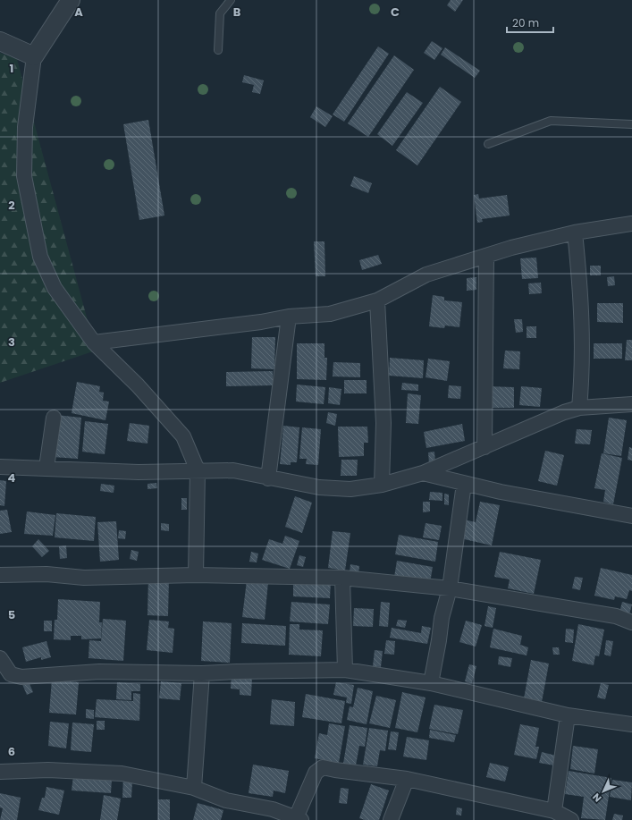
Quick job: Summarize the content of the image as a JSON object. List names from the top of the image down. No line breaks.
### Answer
{"scale_bar":"20 m","north":"bottom left","grid":{"columns":["A","B","C"],"rows":["1","2","3","4","5","6"]}}
